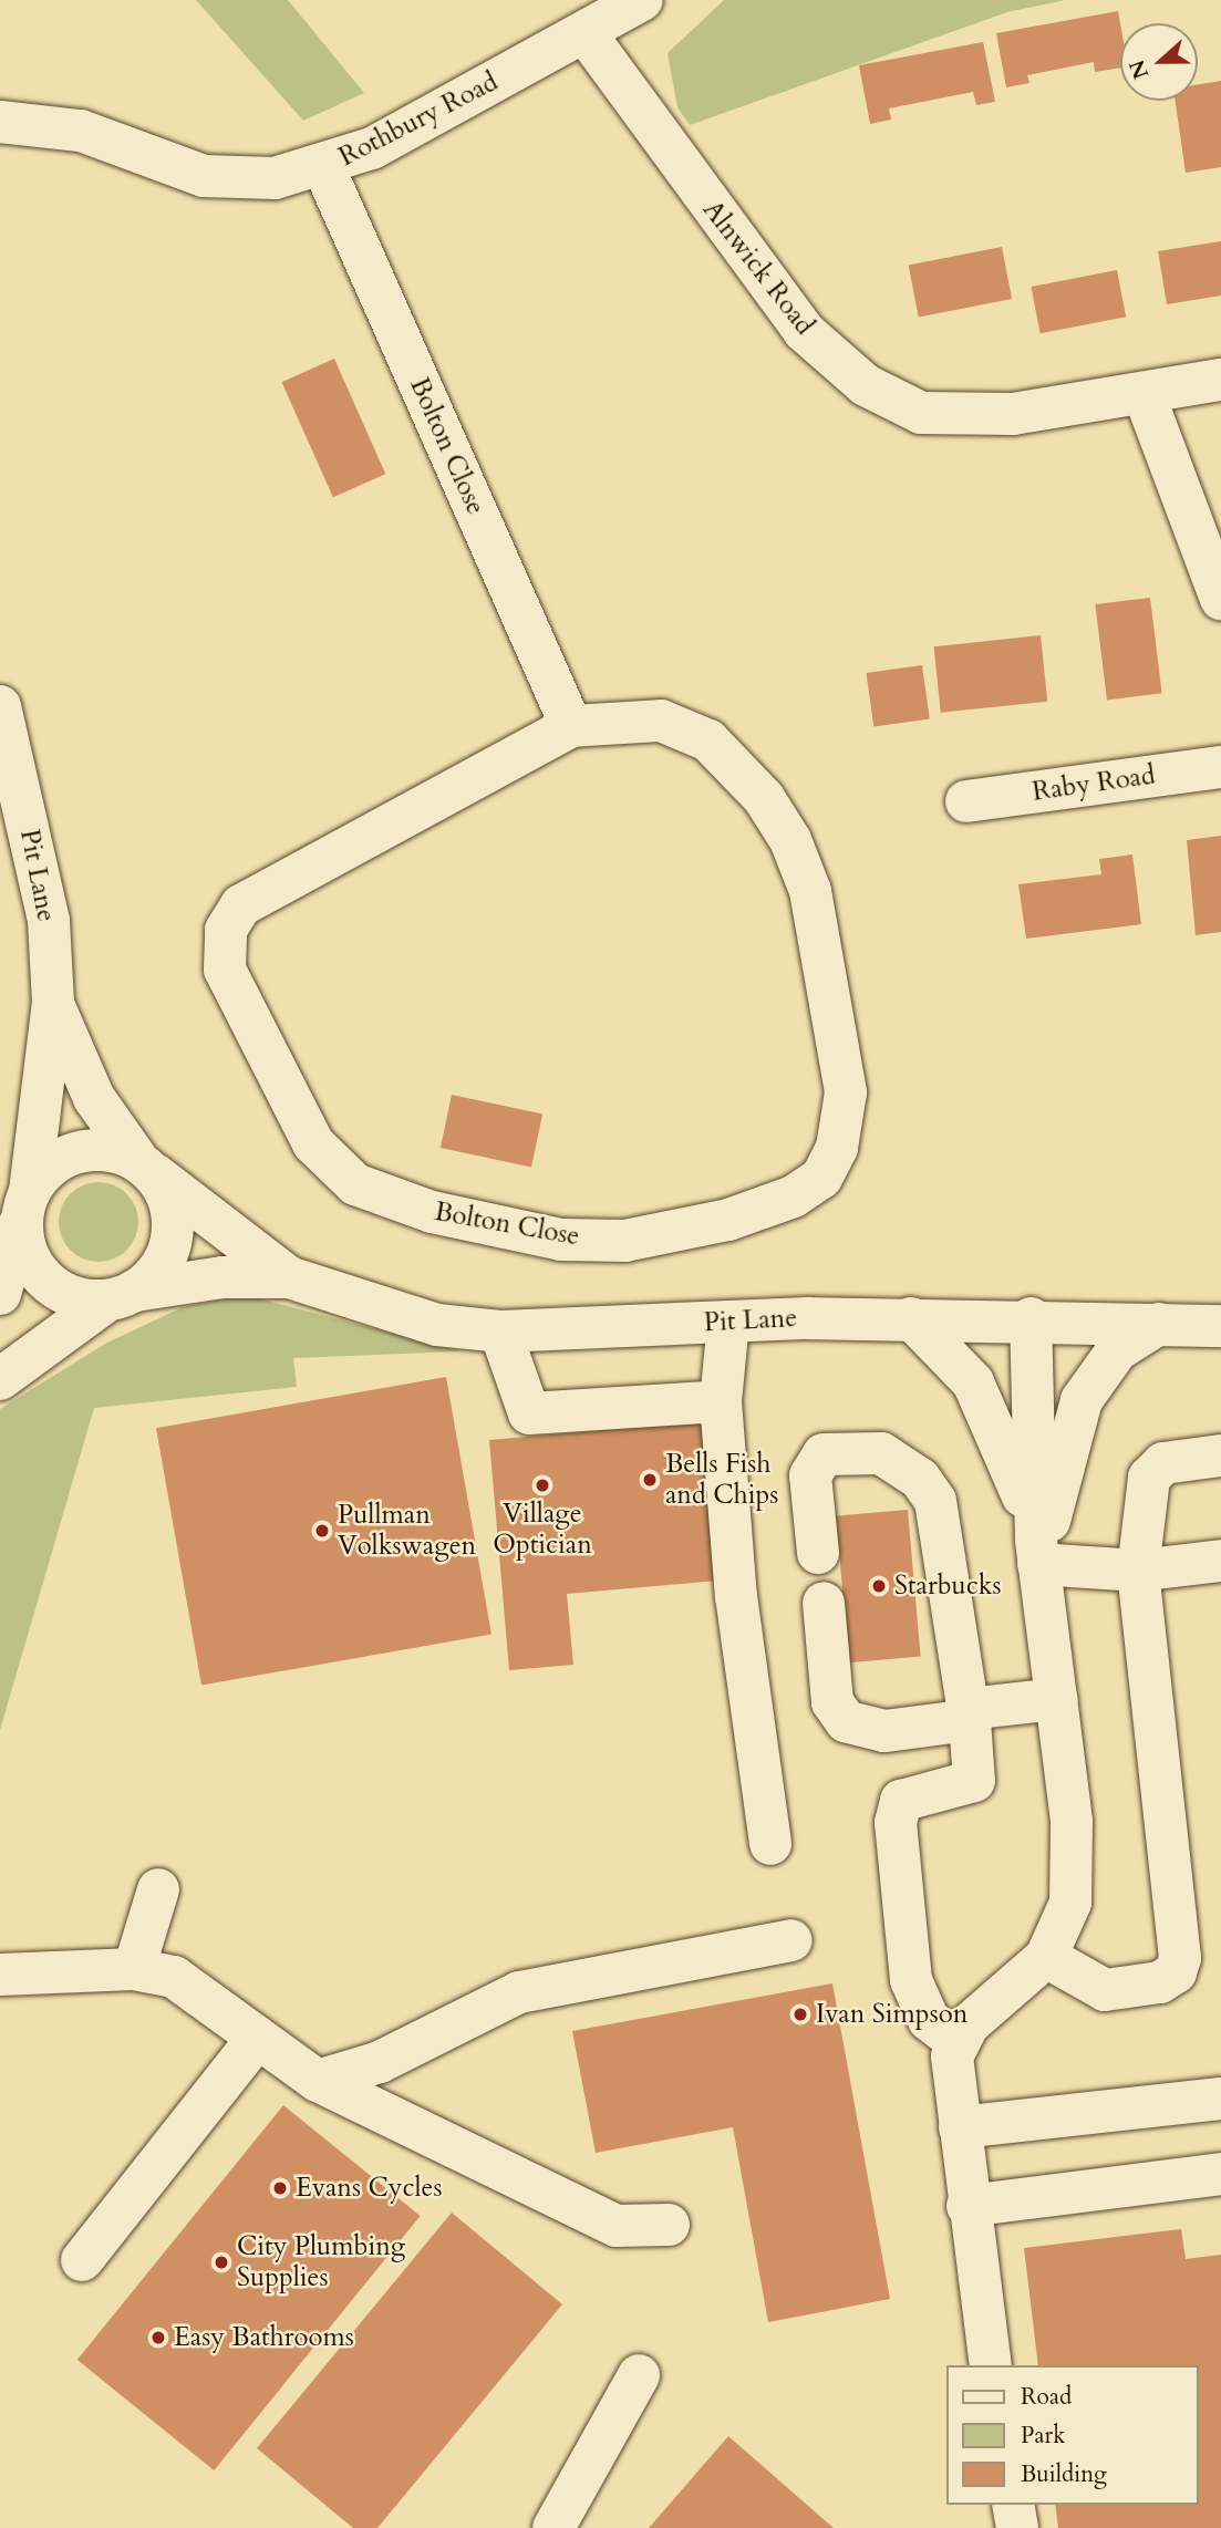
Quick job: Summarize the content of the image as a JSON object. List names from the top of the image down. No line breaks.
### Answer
{"streets":{"street":["Rothbury Road","Alnwick Road","Bolton Close","Raby Road","Pit Lane"]},"crossings":[["Rothbury Road","Alnwick Road"],["Rothbury Road","Bolton Close"]],"places":["Bells Fish and Chips","Village Optician","Pullman Volkswagen","Starbucks","Ivan Simpson","Evans Cycles","City Plumbing Supplies","Easy Bathrooms"],"legend":["Road","Park","Building"],"north":"left"}
